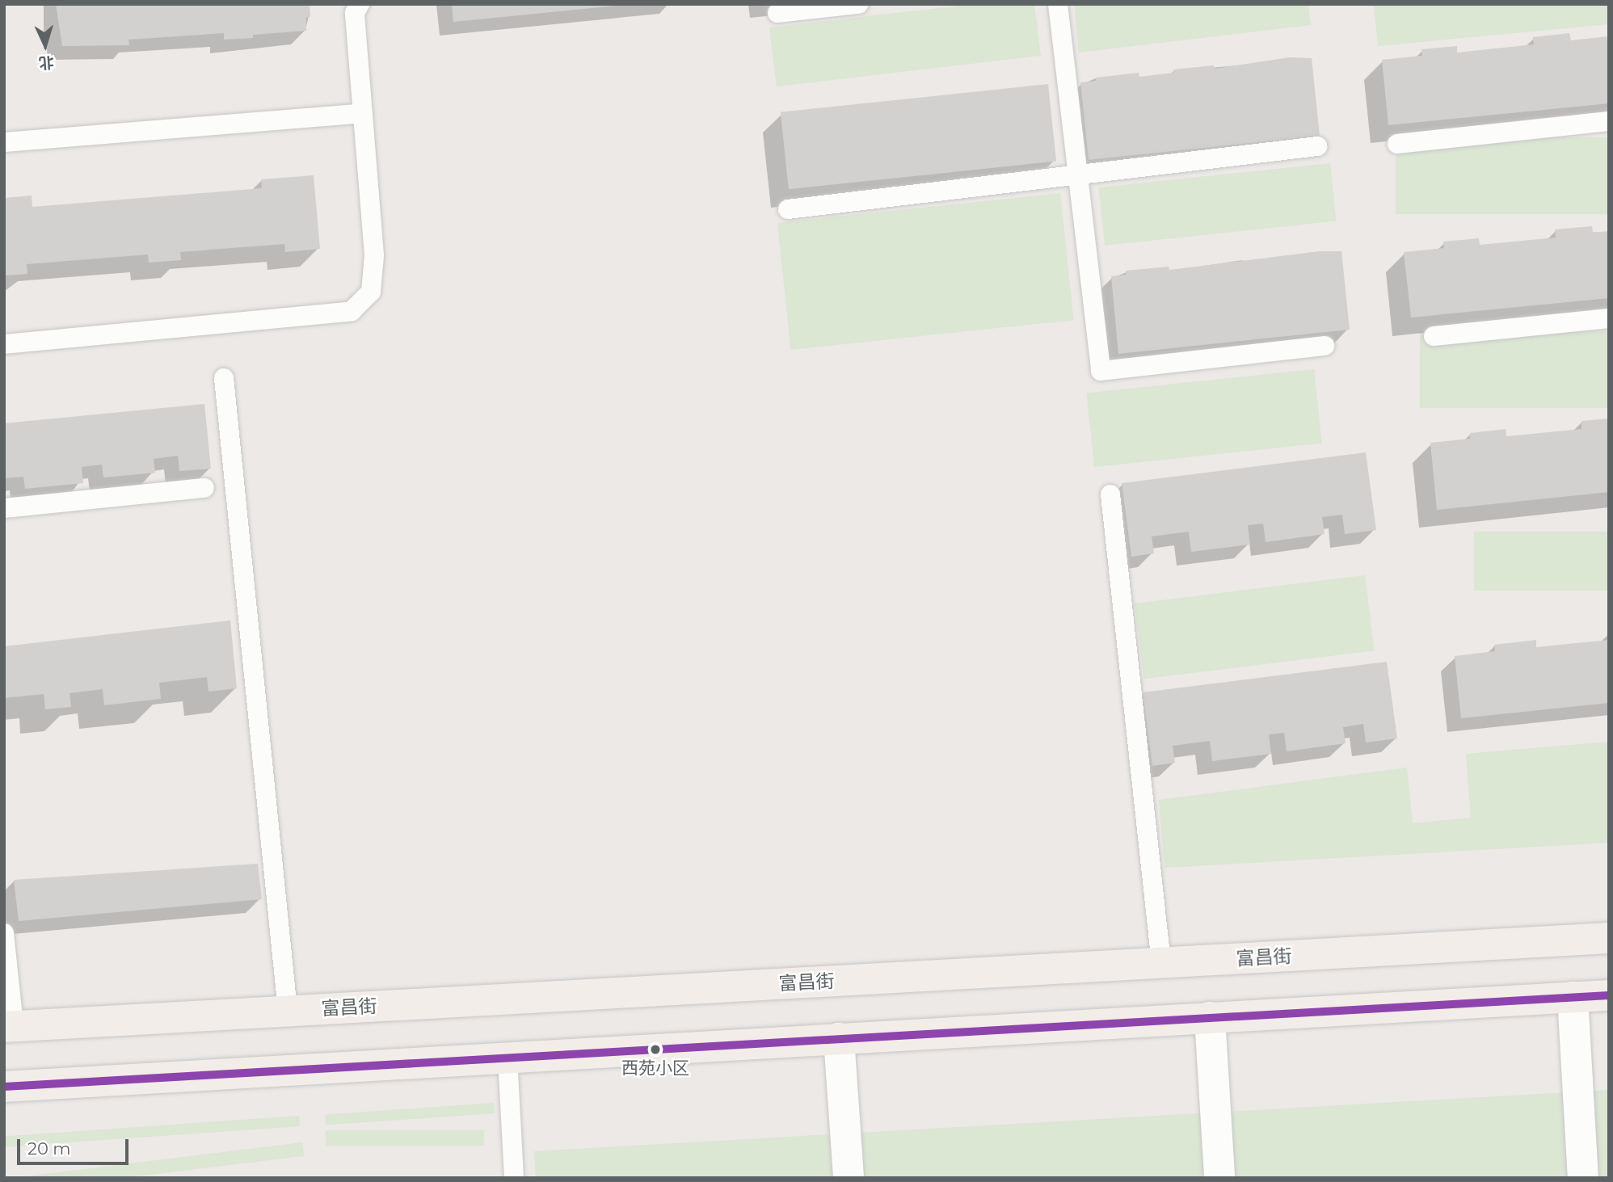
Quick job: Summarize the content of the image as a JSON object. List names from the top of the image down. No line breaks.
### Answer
{"streets":{"main road":["富昌街"]},"places":["西苑小区"],"scale_bar":"20 m","north":"bottom"}
